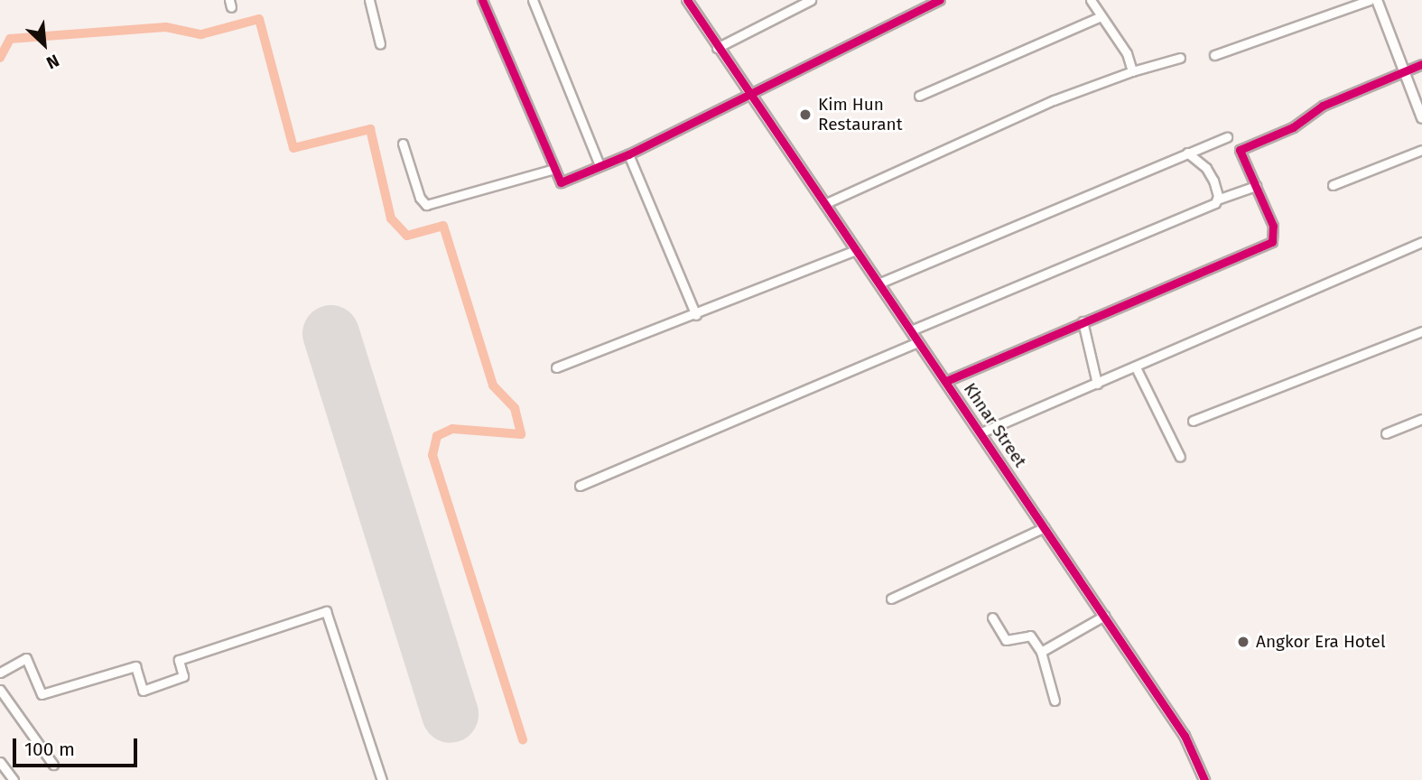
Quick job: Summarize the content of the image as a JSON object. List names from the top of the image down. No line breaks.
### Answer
{"streets":{"street":["Khnar Street"]},"places":["Kim Hun Restaurant","Angkor Era Hotel"],"scale_bar":"100 m","north":"bottom right"}
